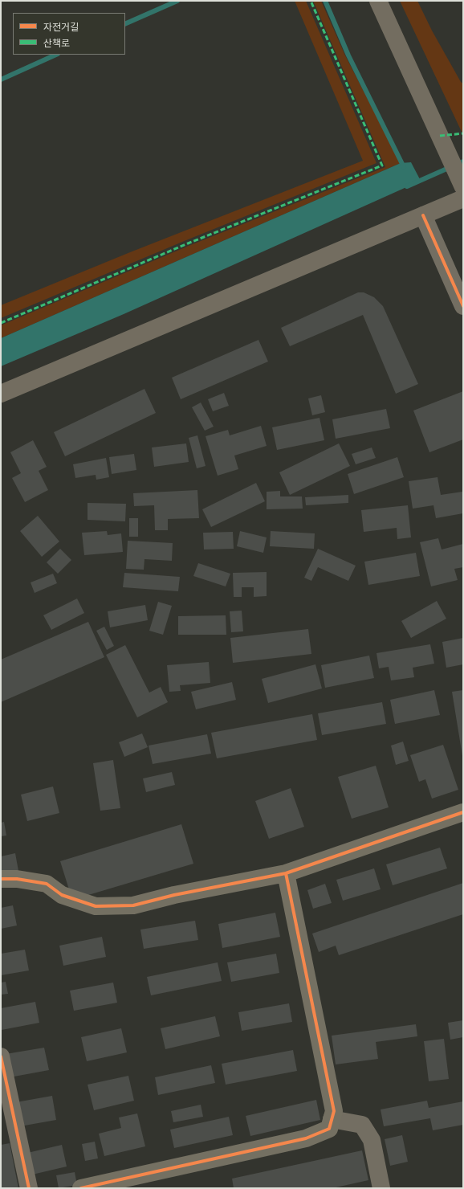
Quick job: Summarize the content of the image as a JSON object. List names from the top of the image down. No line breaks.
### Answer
{"legend":["자전거길","산책로"]}
